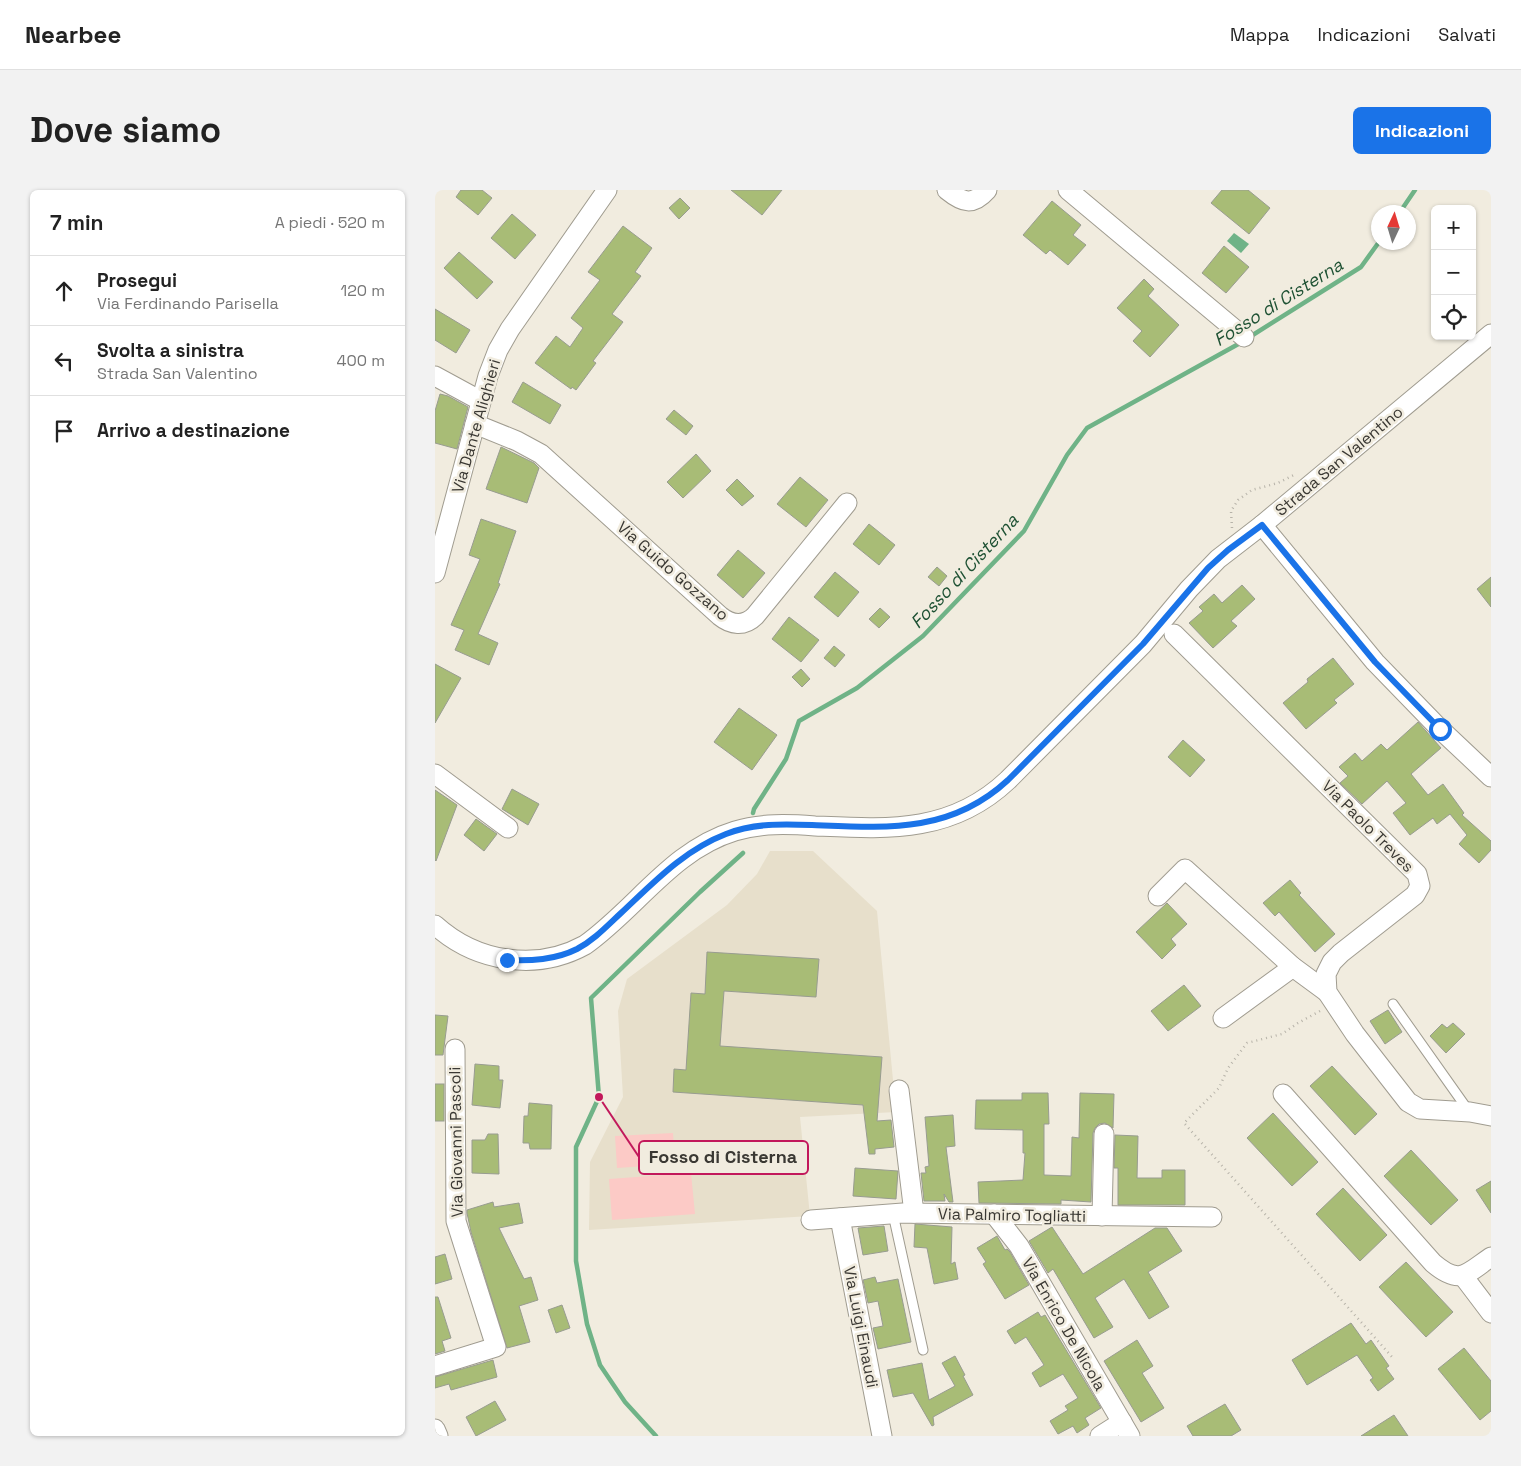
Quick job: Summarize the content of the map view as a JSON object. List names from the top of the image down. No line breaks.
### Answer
{"streets":{"street":["Via Dante Alighieri","Strada San Valentino","Via Guido Gozzano","Via Paolo Treves","Via Giovanni Pascoli","Via Palmiro Togliatti","Via Enrico De Nicola","Via Luigi Einaudi"]},"crossings":[["Via Dante Alighieri","Via Guido Gozzano"],["Via Palmiro Togliatti","Via Enrico De Nicola"],["Via Palmiro Togliatti","Via Luigi Einaudi"]],"water":["Fosso di Cisterna"],"places":["Fosso di Cisterna"],"north":"top","page":{"header":"Nearbee","nav":["Mappa","Indicazioni","Salvati"],"buttons":"Indicazioni","title":"Dove siamo","heading":["7 min","A piedi · 520 m"],"map_buttons":["+","−"],"list":[["Prosegui","Via Ferdinando Parisella","120 m"],["Svolta a sinistra","Strada San Valentino","400 m"],"Arrivo a destinazione"]}}
